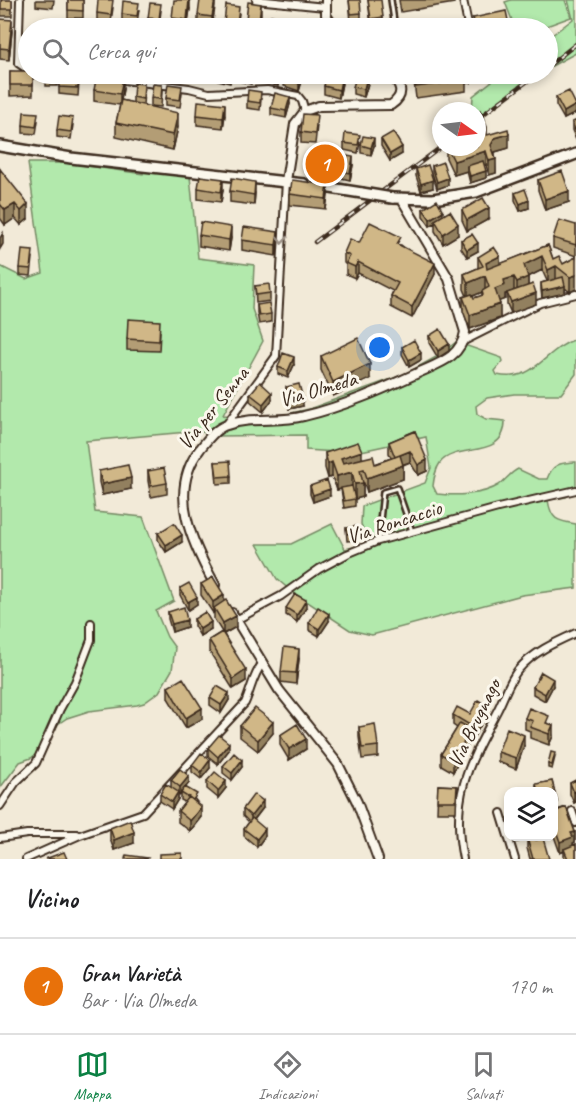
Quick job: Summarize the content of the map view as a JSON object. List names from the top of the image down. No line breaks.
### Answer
{"streets":{"street":["Via Olmeda","Via per Senna","Via Roncaccio","Via Brugnago"]},"crossings":[["Via Olmeda","Via per Senna"]],"one_way":["Via per Senna"],"north":"right","page":{"search":"Cerca qui","pins":"1","heading":"Vicino","list":[{"mark":"1","name":"Gran Varietà","note":"Bar · Via Olmeda","value":"170 m"}],"nav":["Mappa","Indicazioni","Salvati"]}}
